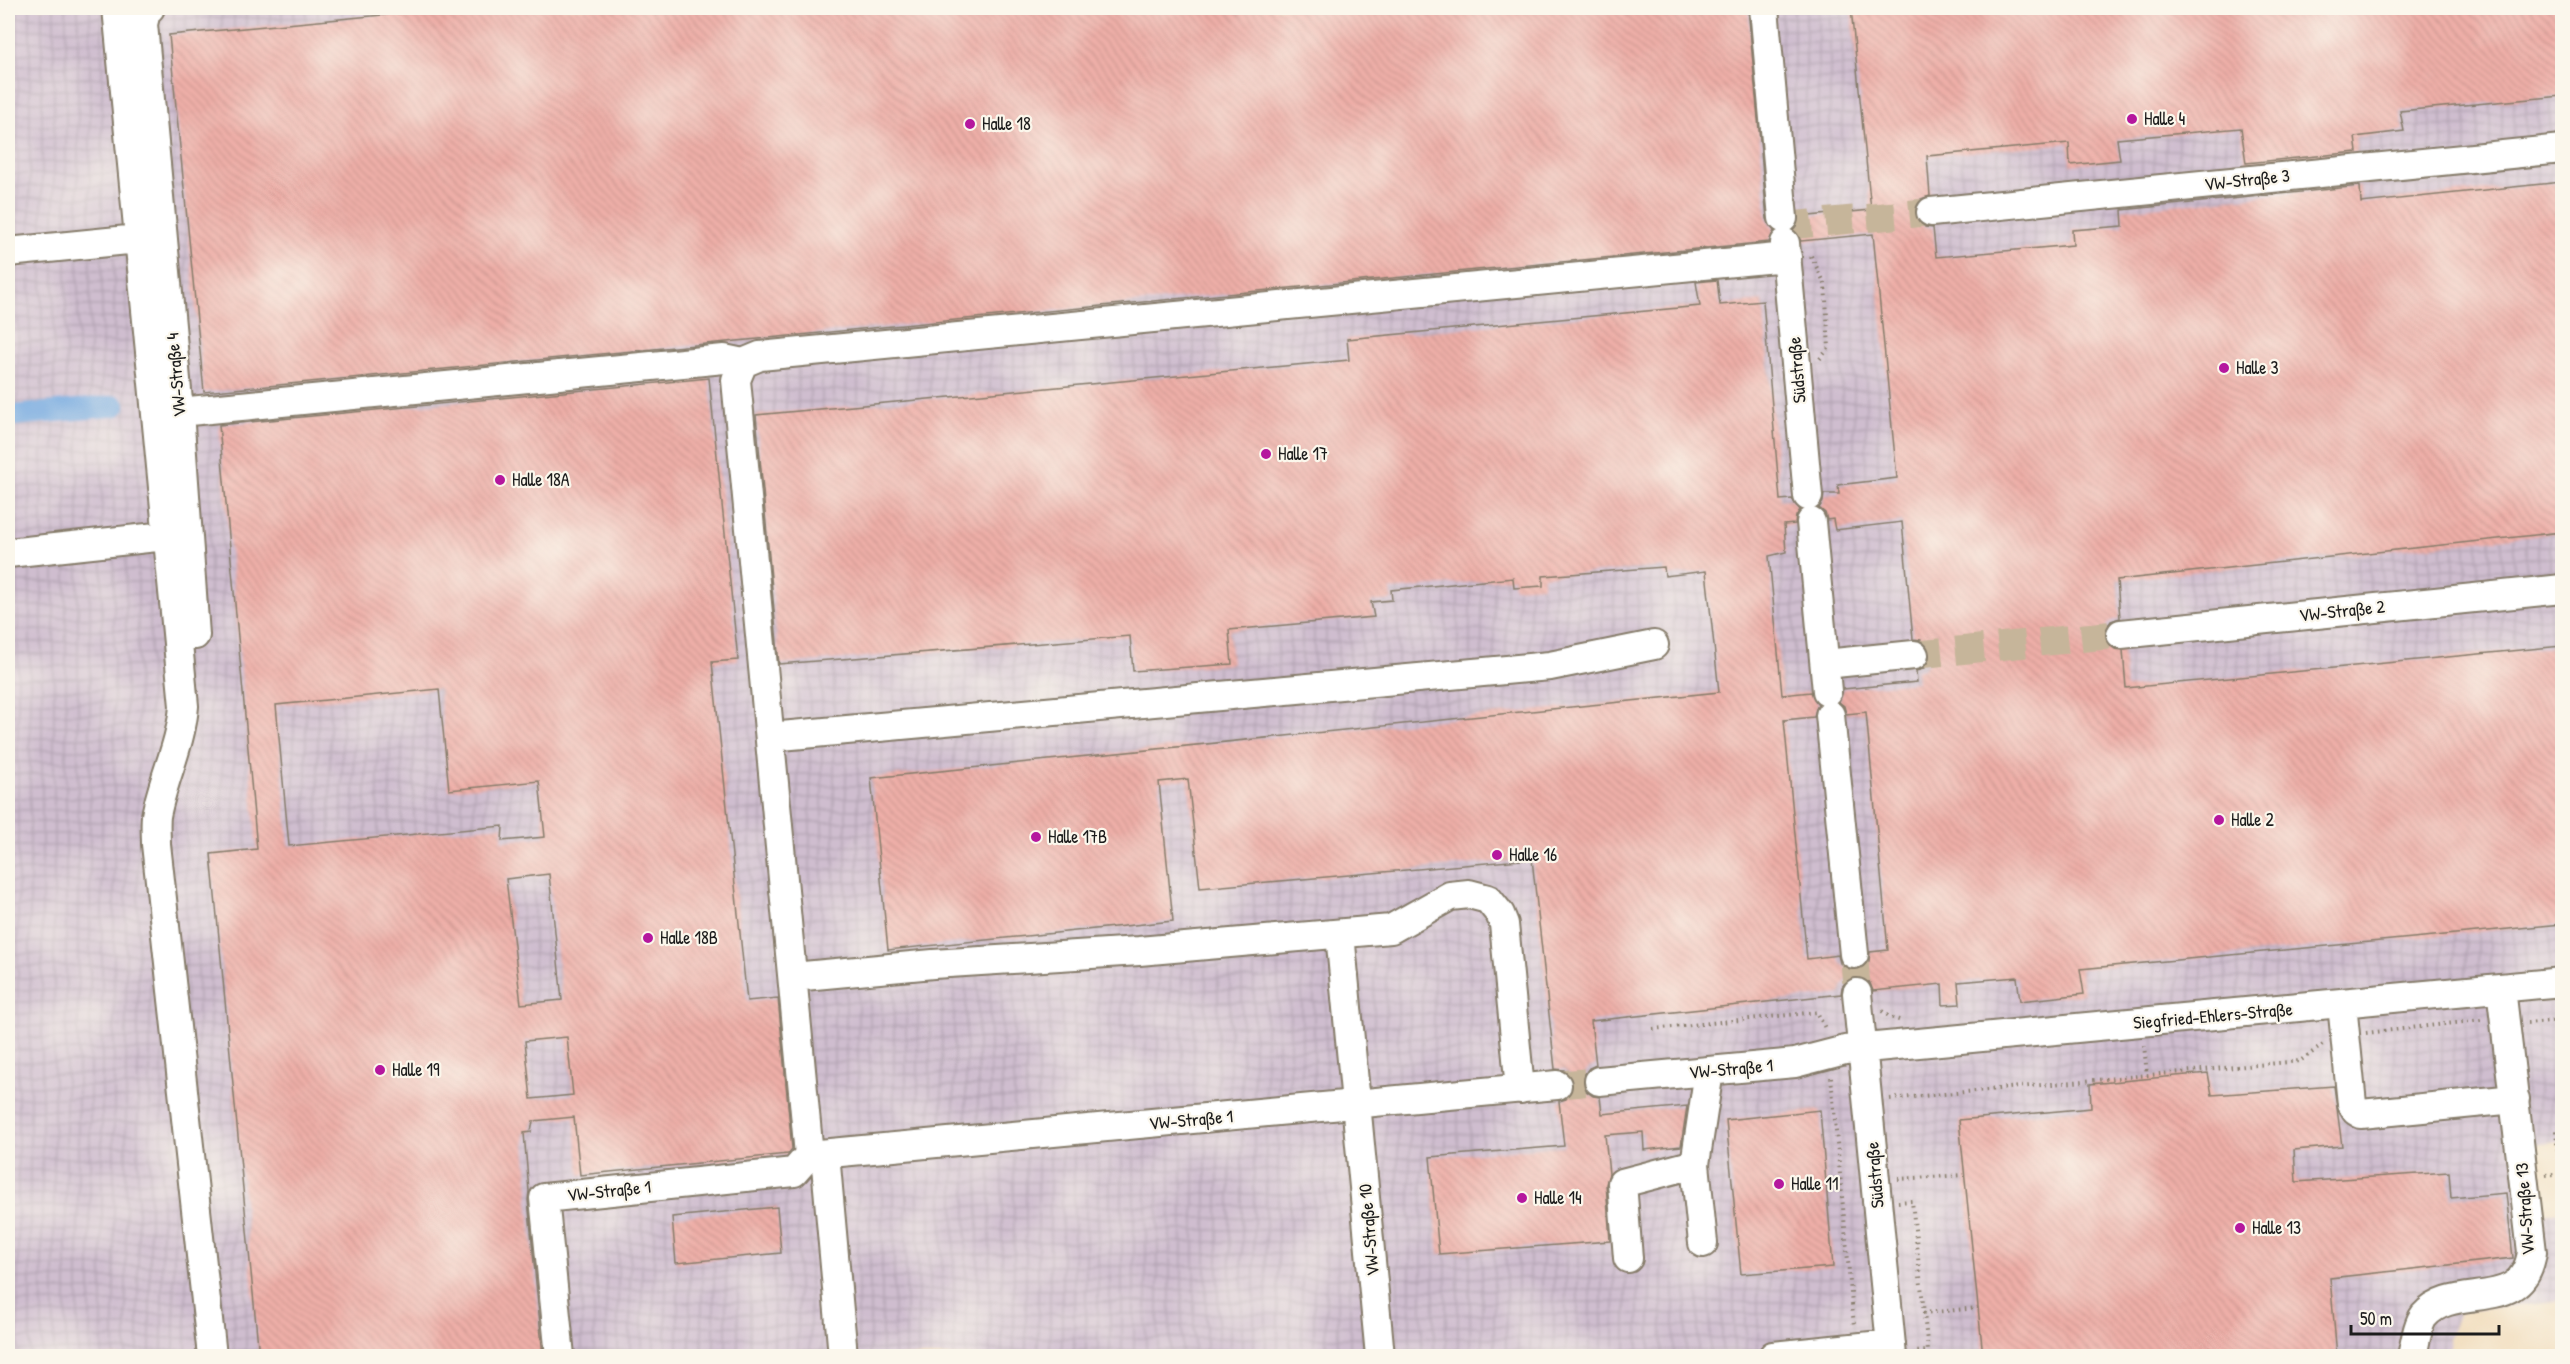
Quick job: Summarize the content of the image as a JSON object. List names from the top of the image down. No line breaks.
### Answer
{"streets":{"street":["VW-Straße 3","Südstraße","VW-Straße 4","VW-Straße 2","Siegfried-Ehlers-Straße","VW-Straße 1","VW-Straße 13","VW-Straße 10"]},"crossings":[["Südstraße","Siegfried-Ehlers-Straße"],["Südstraße","VW-Straße 1"],["Siegfried-Ehlers-Straße","VW-Straße 1"],["Siegfried-Ehlers-Straße","VW-Straße 13"],["VW-Straße 1","VW-Straße 10"]],"places":["Halle 4","Halle 18","Halle 3","Halle 17","Halle 18A","Halle 2","Halle 17B","Halle 16","Halle 18B","Halle 19","Halle 11","Halle 14","Halle 13"],"scale_bar":"50 m"}
